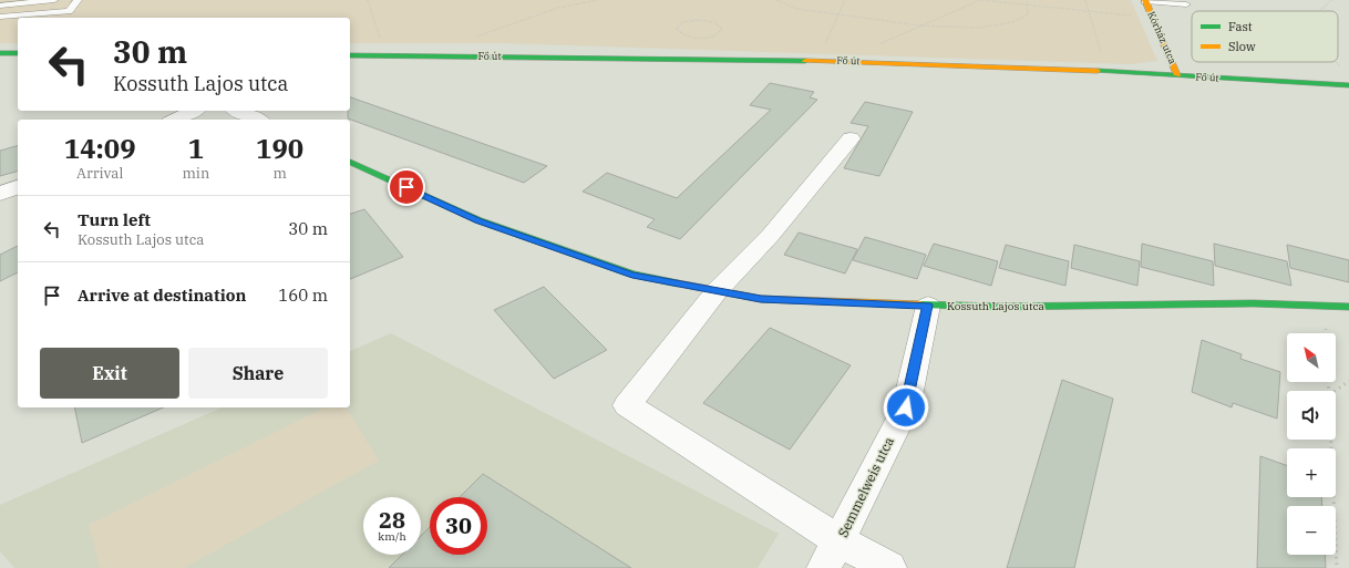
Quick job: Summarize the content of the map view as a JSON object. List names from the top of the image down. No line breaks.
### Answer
{"streets":{"main road":["Kórház utca","Fő út","Kossuth Lajos utca"],"street":["Semmelweis utca"]},"crossings":[["Kórház utca","Fő út"],["Kossuth Lajos utca","Semmelweis utca"]],"legend":["Fast","Slow"],"north":"top left","page":{"turn":["30 m","Kossuth Lajos utca"],"eta":["14:09","Arrival","1","min","190","m"],"list":[{"name":"Turn left","note":"Kossuth Lajos utca","value":"30 m"},{"name":"Arrive at destination","value":"160 m"}],"map_buttons":["+","−"],"buttons":["Exit","Share"],"speed":"28 km/h","limit":"30"}}
